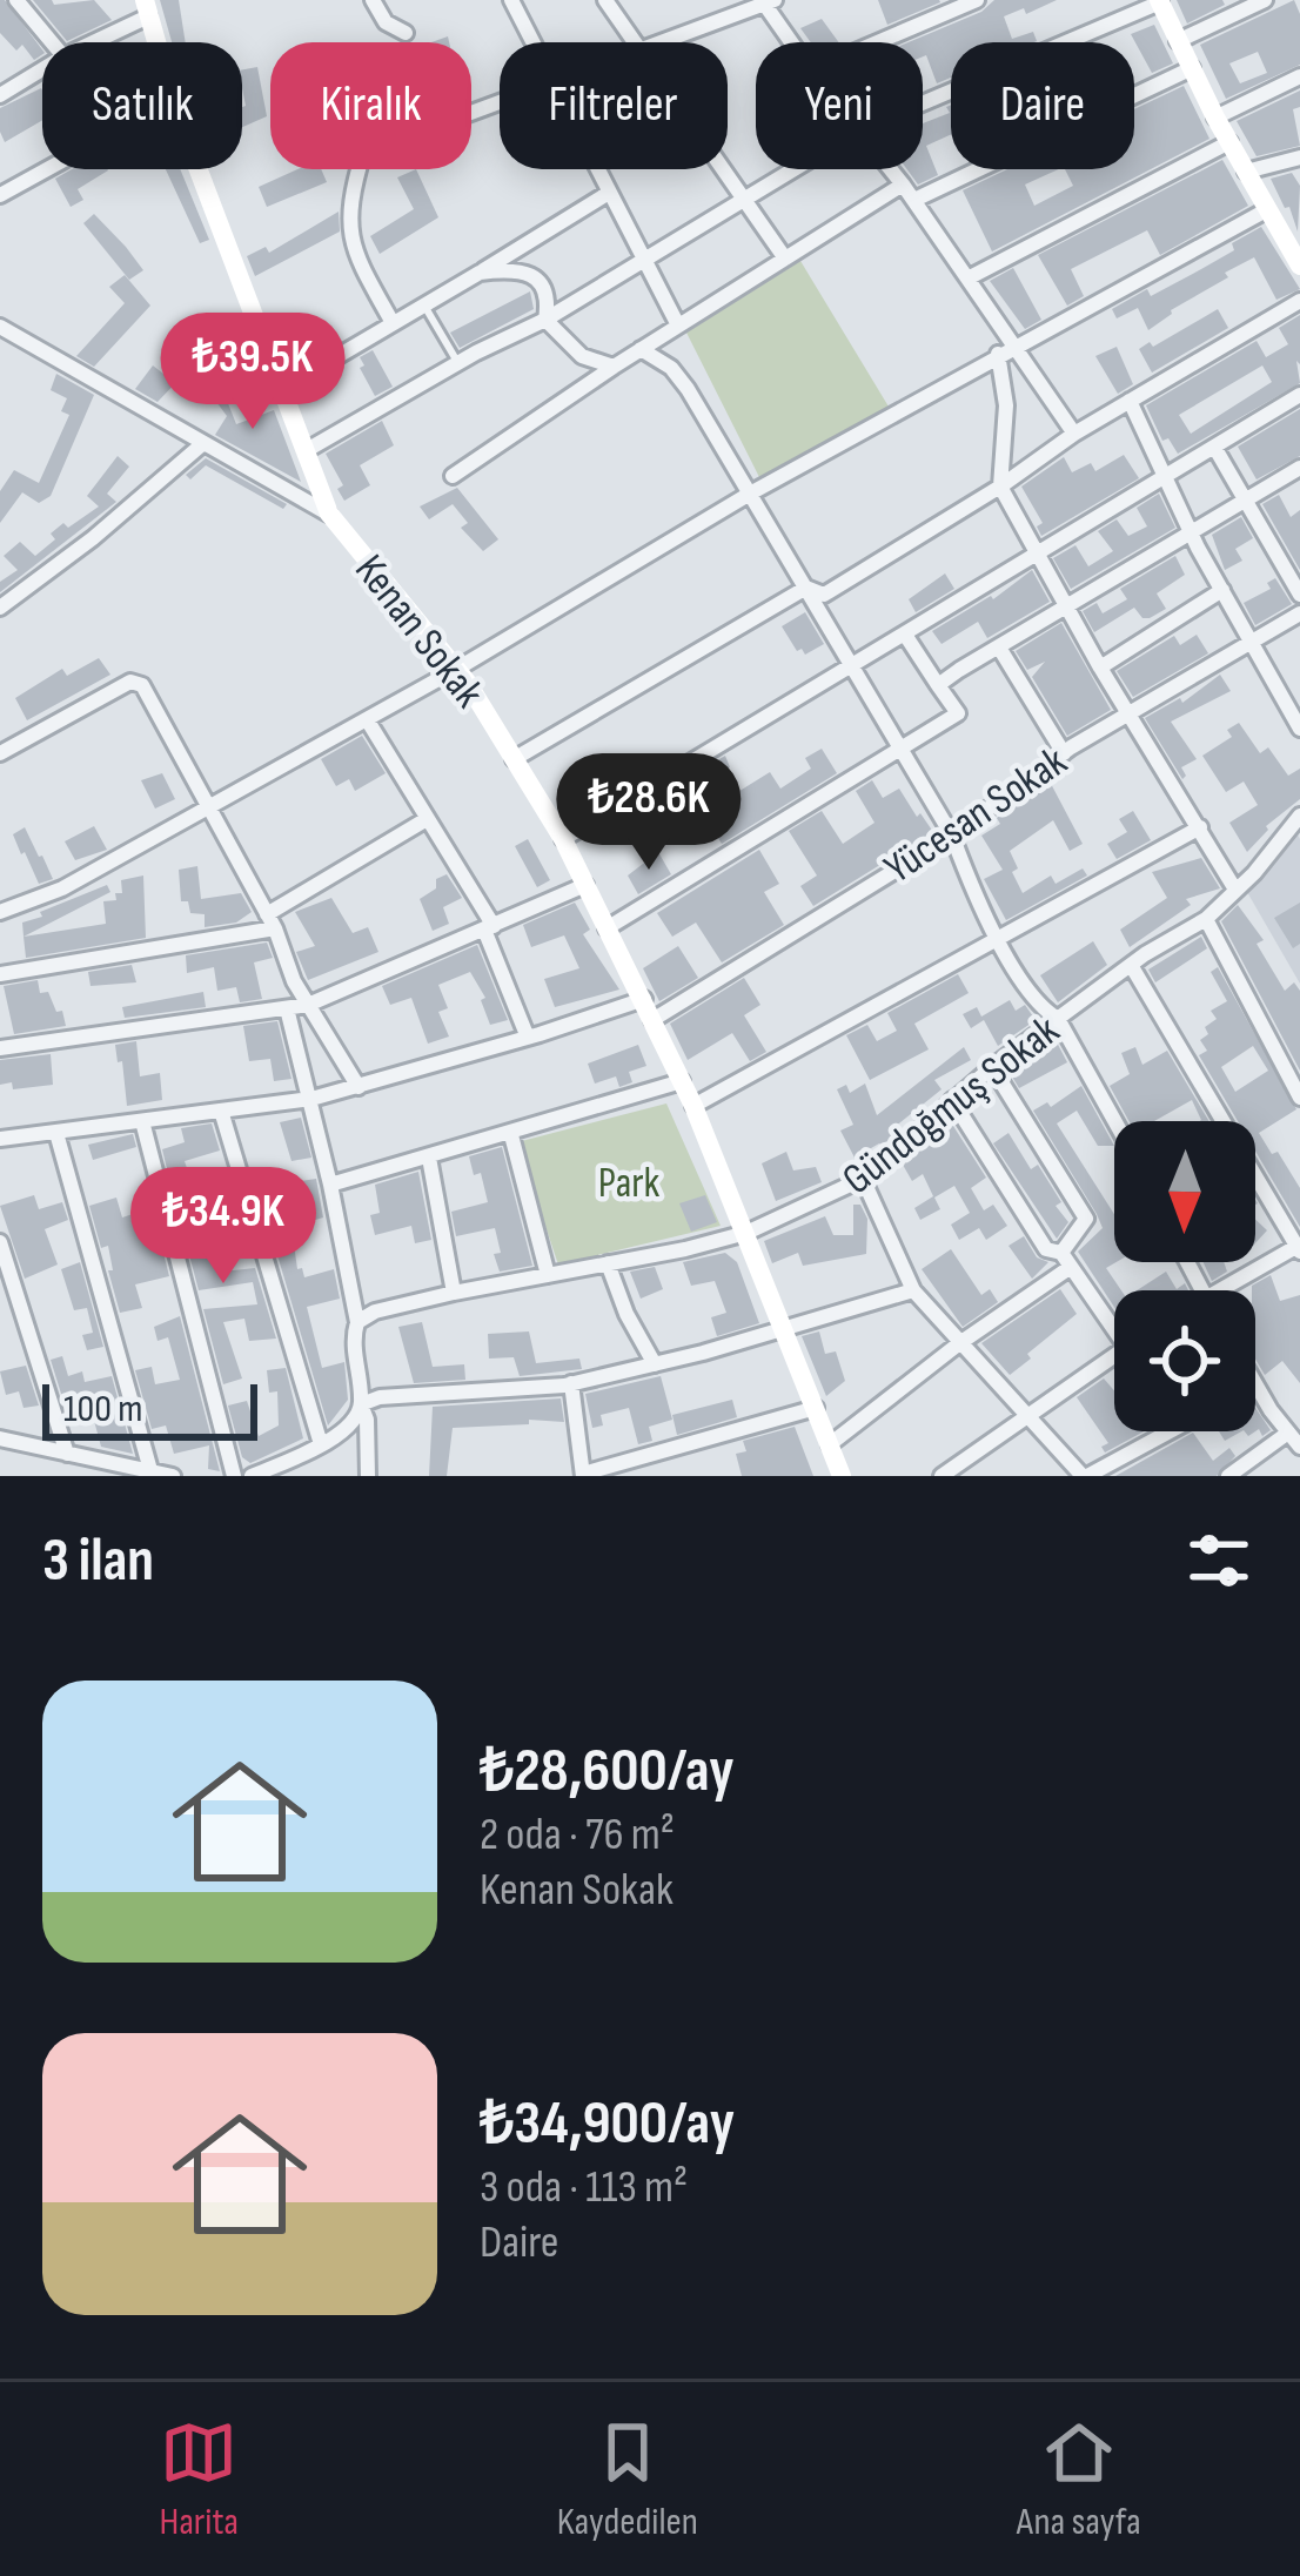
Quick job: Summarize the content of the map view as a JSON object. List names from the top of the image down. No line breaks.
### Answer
{"streets":{"street":["Kenan Sokak","Yücesan Sokak","Gündoğmuş Sokak"]},"crossings":[["Kenan Sokak","Yücesan Sokak"],["Kenan Sokak","Gündoğmuş Sokak"]],"parks":["Park"],"scale_bar":"100 m","north":"bottom","page":{"chip":["Satılık","Kiralık","Filtreler","Yeni","Daire"],"price":["₺39.5K","₺28.6K","₺34.9K"],"scale":"100 m","heading":"3 ilan","list":[{"name":"₺28,600/ay","note":"2 oda · 76 m² · Kenan Sokak"},{"name":"₺34,900/ay","note":"3 oda · 113 m² · Daire"}],"tabs":["Harita","Kaydedilen","Ana sayfa"]}}
